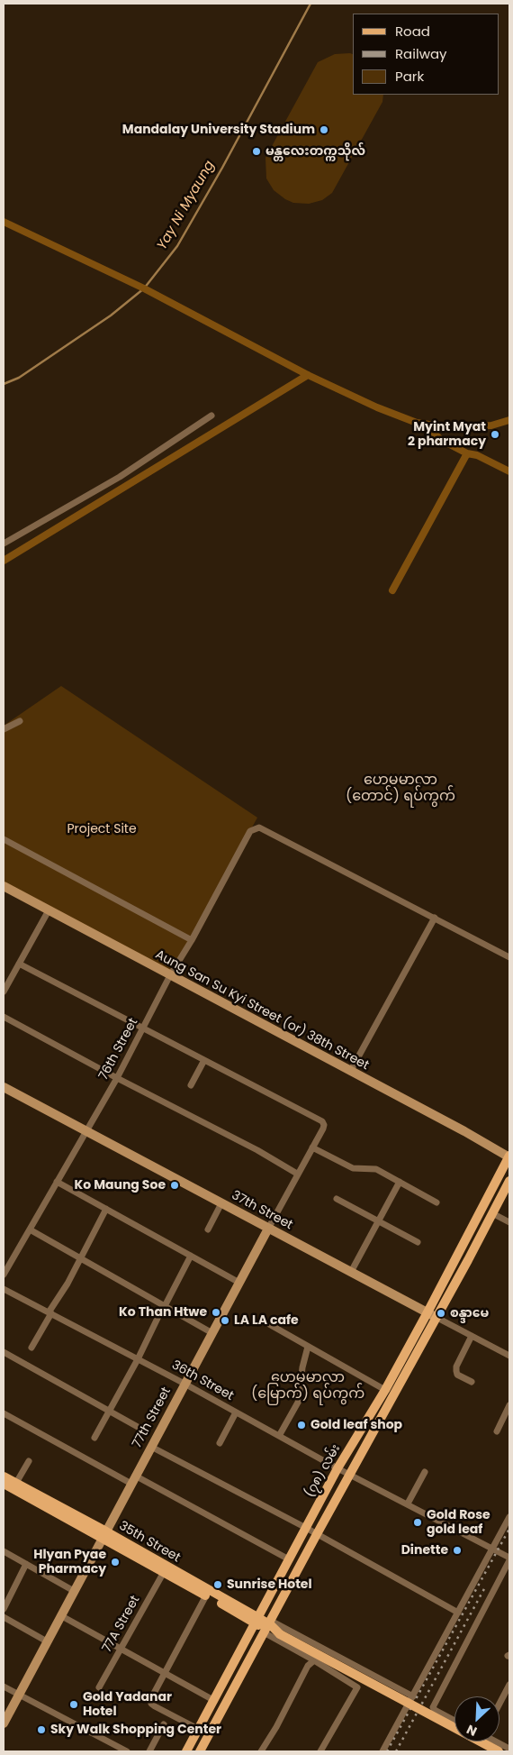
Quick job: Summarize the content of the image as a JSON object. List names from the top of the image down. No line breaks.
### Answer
{"streets":{"main road":["(၇၈) လမ်း","35th Street"],"street":["Aung San Su Kyi Street (or) 38th Street","76th Street","37th Street","36th Street","77th Street","77A Street"]},"crossings":[["Aung San Su Kyi Street (or) 38th Street","76th Street"],["Aung San Su Kyi Street (or) 38th Street","(၇၈) လမ်း"],["76th Street","37th Street"],["37th Street","77th Street"],["37th Street","(၇၈) လမ်း"],["36th Street","77th Street"],["36th Street","(၇၈) လမ်း"],["77th Street","35th Street"],["(၇၈) လမ်း","35th Street"],["35th Street","77A Street"]],"districts":["ဟေမမာလာ (တောင်) ရပ်ကွက်","ဟေမမာလာ (မြောက်) ရပ်ကွက်"],"water":["Yay Ni Myaung"],"parks":["Project Site"],"places":["Mandalay University Stadium","မန္တလေးတက္ကသိုလ်","Myint Myat 2 pharmacy","Ko Maung Soe","Ko Than Htwe","စန္ဒာမေ","LA LA cafe","Gold leaf shop","Gold Rose gold leaf","Dinette","Hlyan Pyae Pharmacy","Sunrise Hotel","Gold Yadanar Hotel","Sky Walk Shopping Center"],"legend":["Road","Railway","Park"],"north":"bottom left"}
